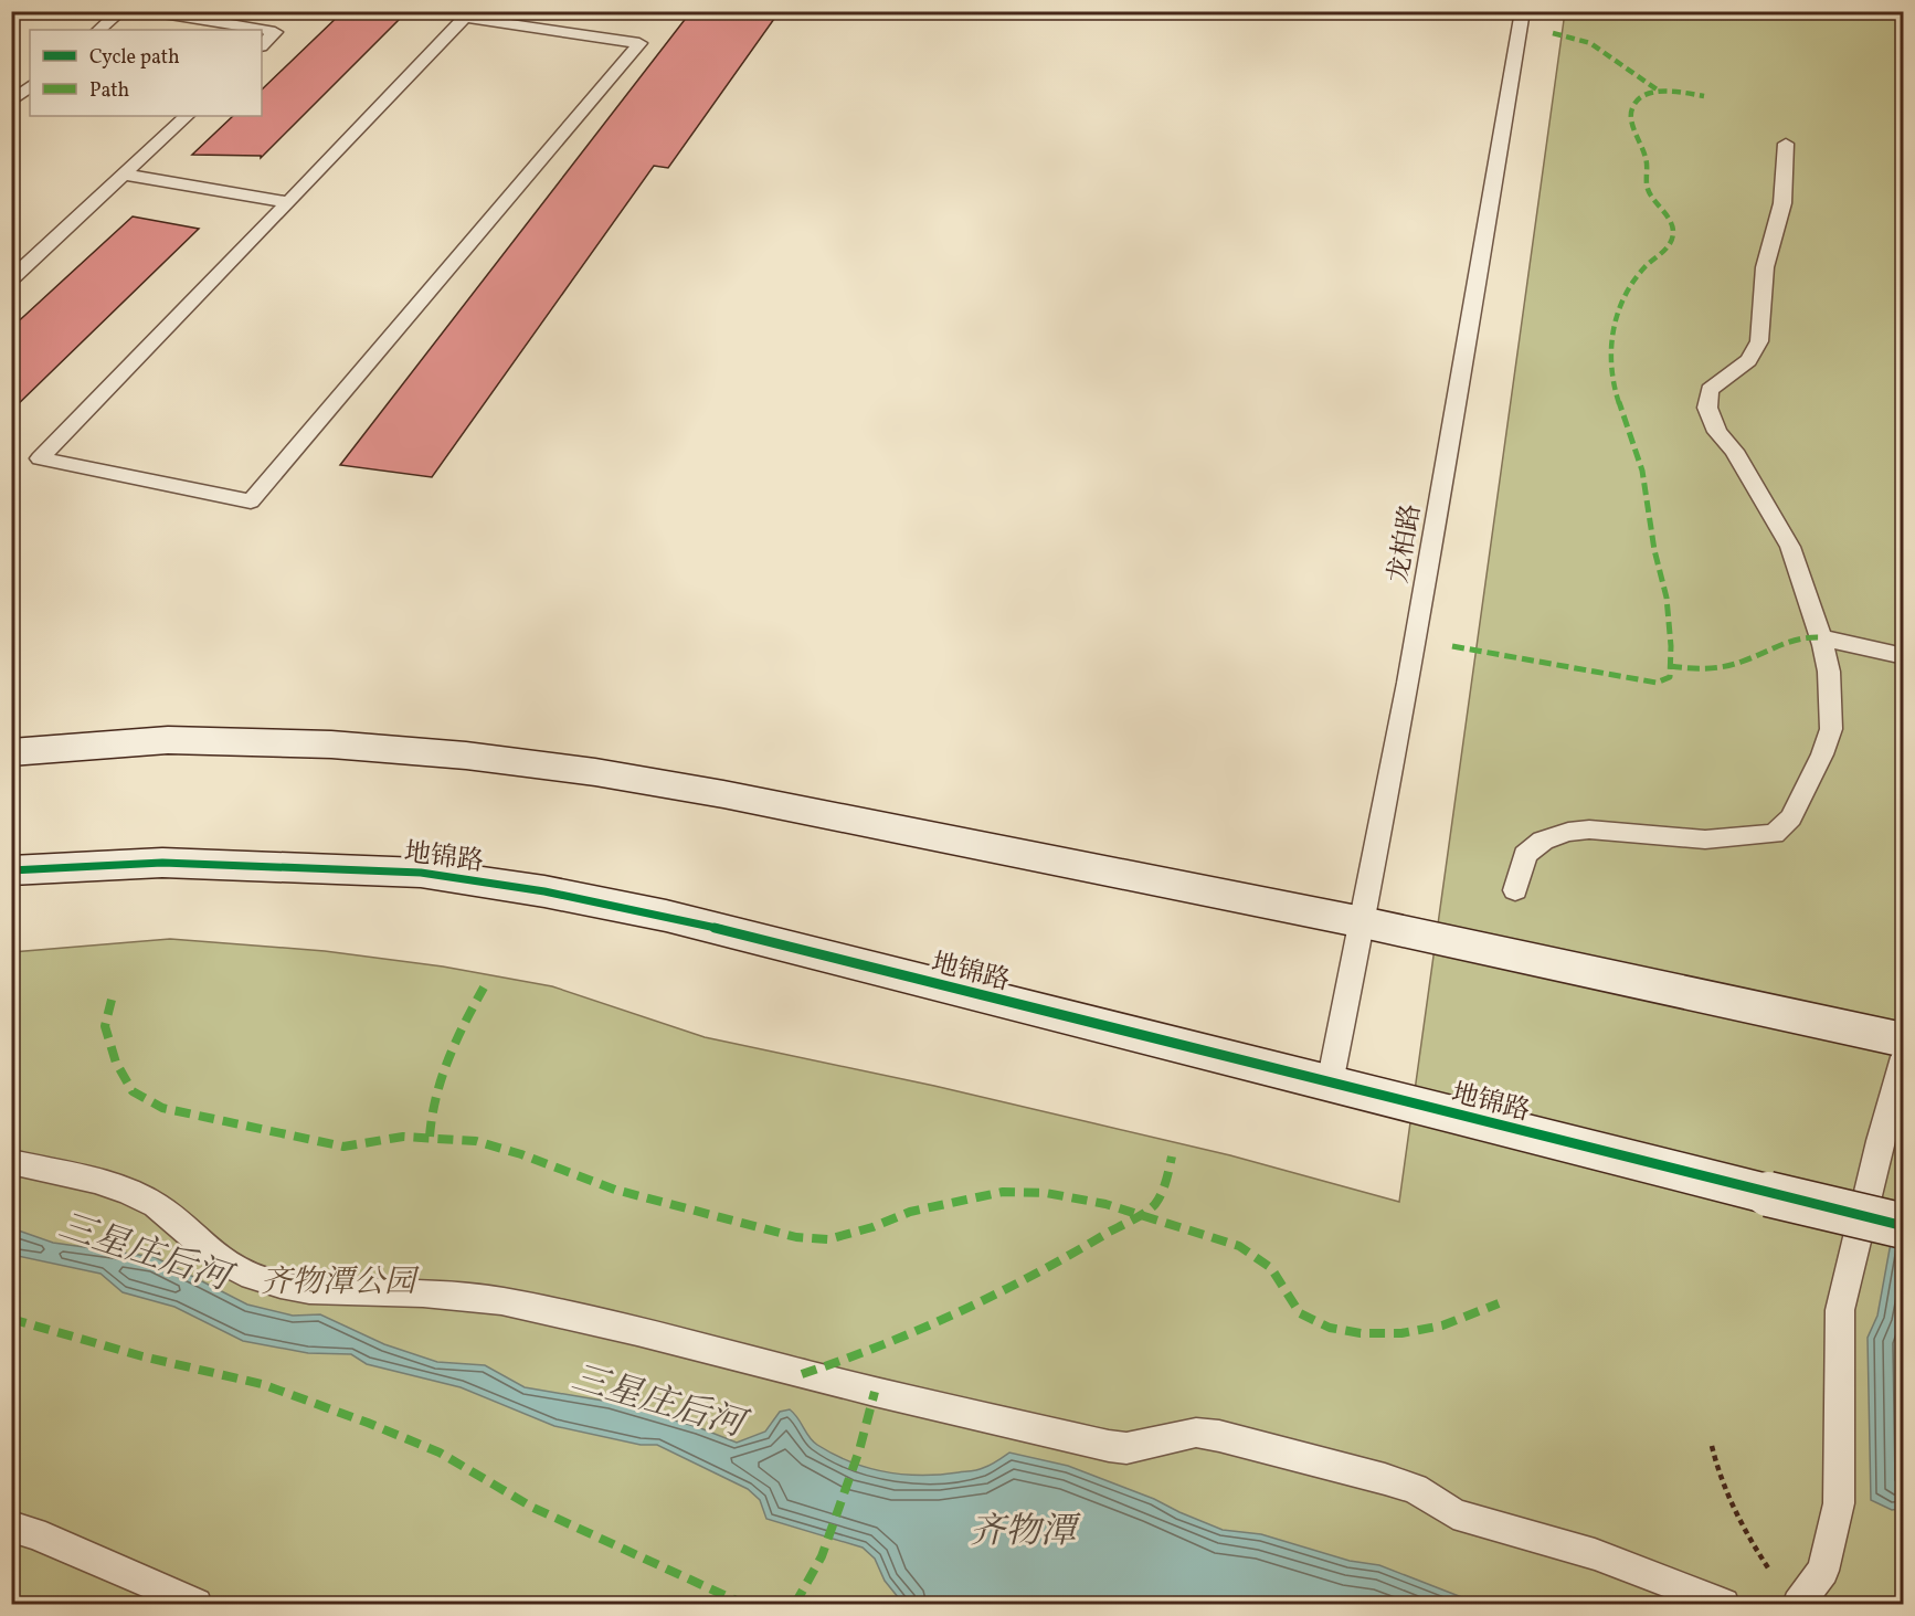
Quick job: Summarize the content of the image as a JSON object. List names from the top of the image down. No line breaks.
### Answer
{"streets":{"street":["地锦路"],"lane":["龙柏路"]},"crossings":[["龙柏路","地锦路"]],"water":["三星庄后河","齐物潭"],"parks":["齐物潭公园"],"legend":["Cycle path","Path"]}
